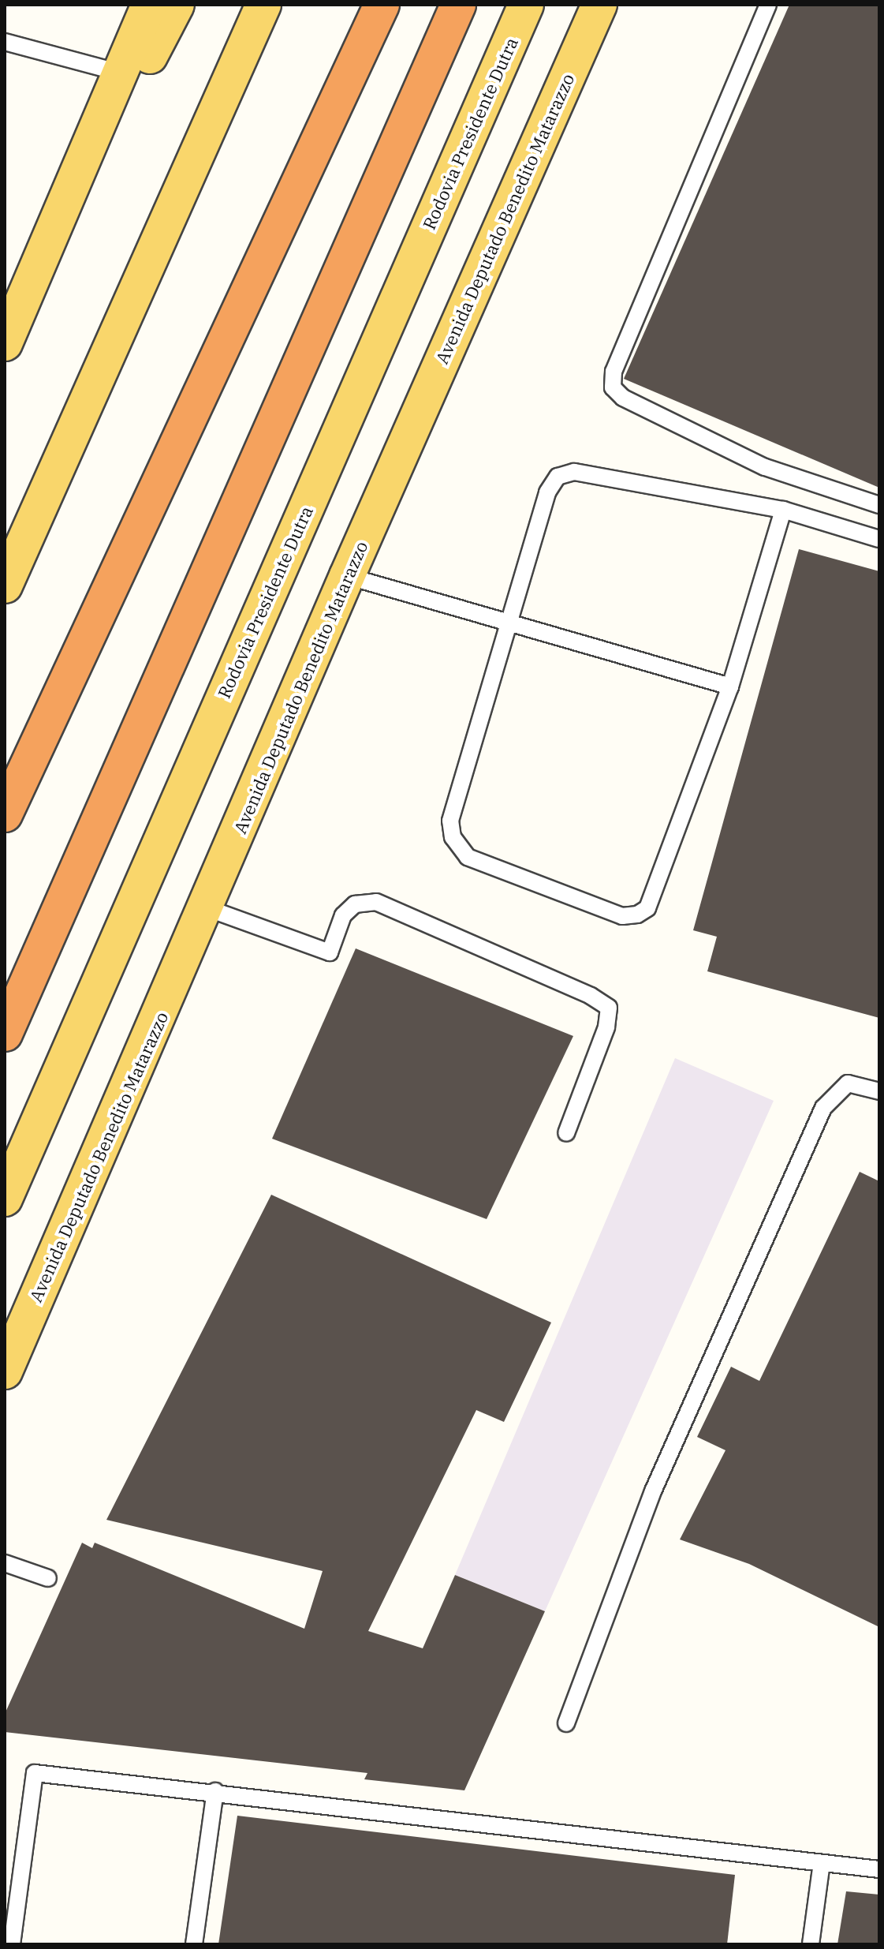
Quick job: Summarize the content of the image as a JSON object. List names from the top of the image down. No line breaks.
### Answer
{"streets":{"main road":["Rodovia Presidente Dutra","Avenida Deputado Benedito Matarazzo"]}}
